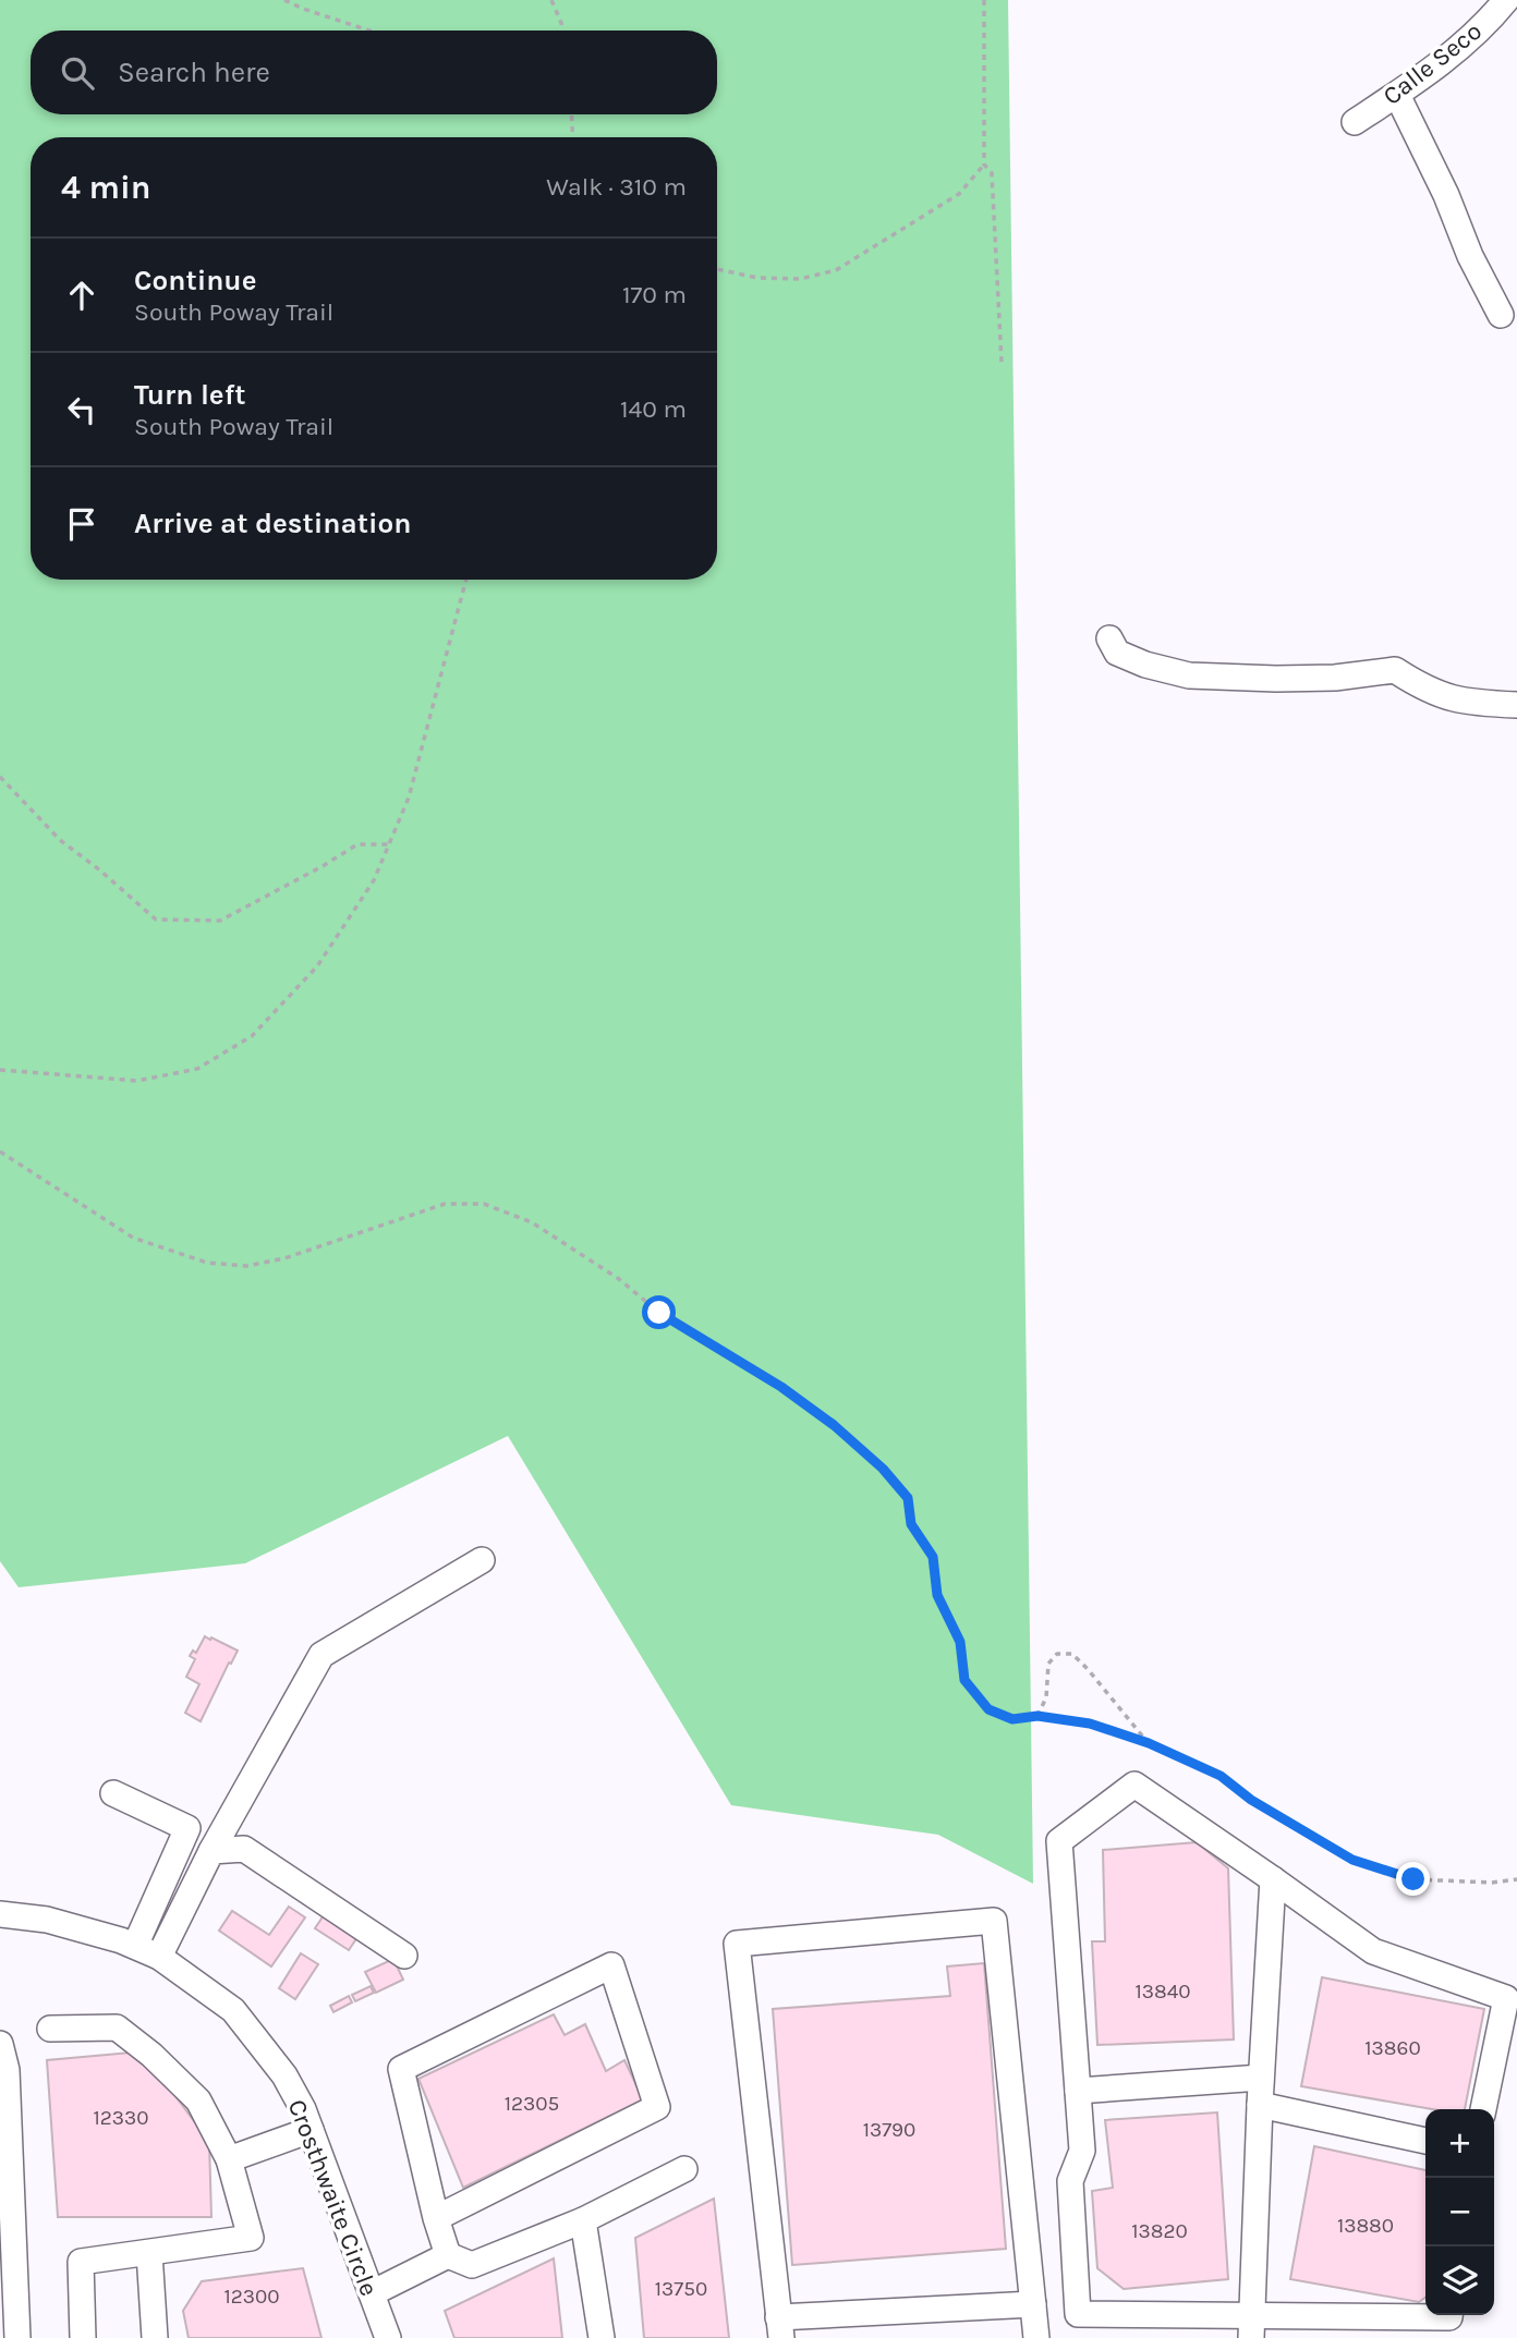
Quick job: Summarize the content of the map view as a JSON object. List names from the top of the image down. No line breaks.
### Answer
{"streets":{"street":["Calle Seco","Crosthwaite Circle"]},"house_numbers":["13840","13860","12305","12330","13790","13880","13820","13750","12300"],"page":{"search":"Search here","heading":["4 min","Walk · 310 m"],"list":[["Continue","South Poway Trail","170 m"],["Turn left","South Poway Trail","140 m"],"Arrive at destination"],"map_buttons":["+","−"]}}
